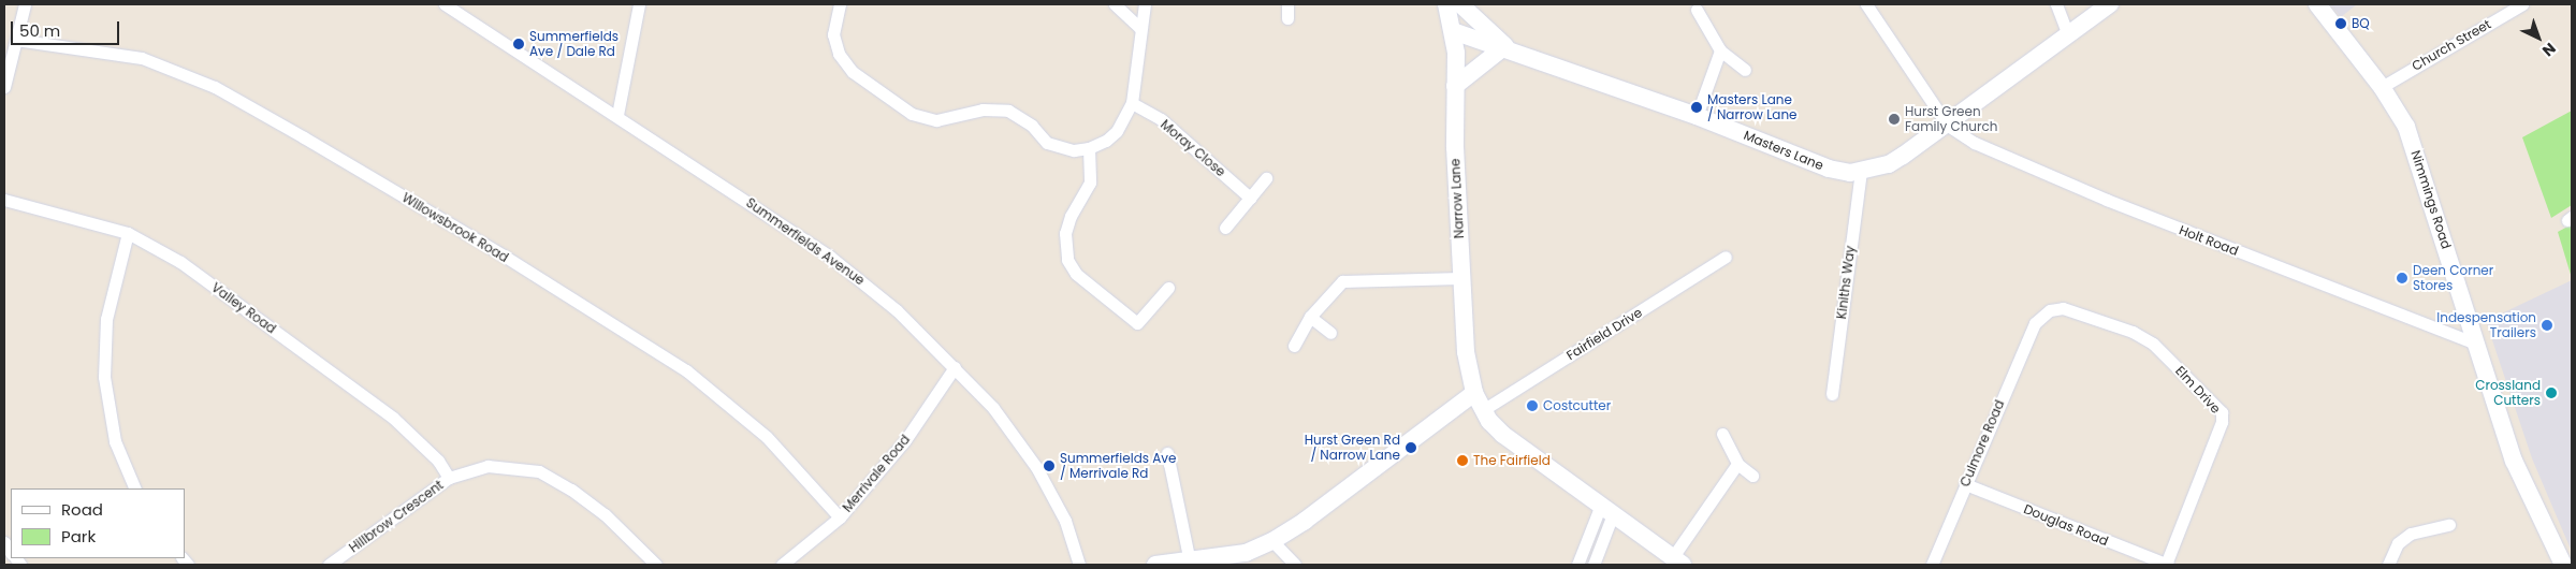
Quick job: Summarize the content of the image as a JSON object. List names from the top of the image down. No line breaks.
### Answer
{"streets":{"main road":["Masters Lane","Narrow Lane","Nimmings Road"],"street":["Church Street","Moray Close","Willowsbrook Road","Holt Road","Summerfields Avenue","Kiniths Way","Valley Road","Fairfield Drive","Elm Drive","Culmore Road","Merrivale Road","Hillbrow Crescent","Douglas Road"]},"crossings":[["Church Street","Nimmings Road"],["Masters Lane","Narrow Lane"],["Masters Lane","Holt Road"],["Masters Lane","Kiniths Way"],["Narrow Lane","Fairfield Drive"],["Nimmings Road","Holt Road"],["Willowsbrook Road","Merrivale Road"],["Summerfields Avenue","Merrivale Road"],["Valley Road","Hillbrow Crescent"],["Elm Drive","Culmore Road"],["Elm Drive","Douglas Road"],["Culmore Road","Douglas Road"]],"places":["BQ","Summerfields Ave / Dale Rd","Masters Lane / Narrow Lane","Hurst Green Family Church","Deen Corner Stores","Indespensation Trailers","Crossland Cutters","Costcutter","Hurst Green Rd / Narrow Lane","The Fairfield","Summerfields Ave / Merrivale Rd"],"legend":["Road","Park"],"scale_bar":"50 m","north":"bottom right"}
